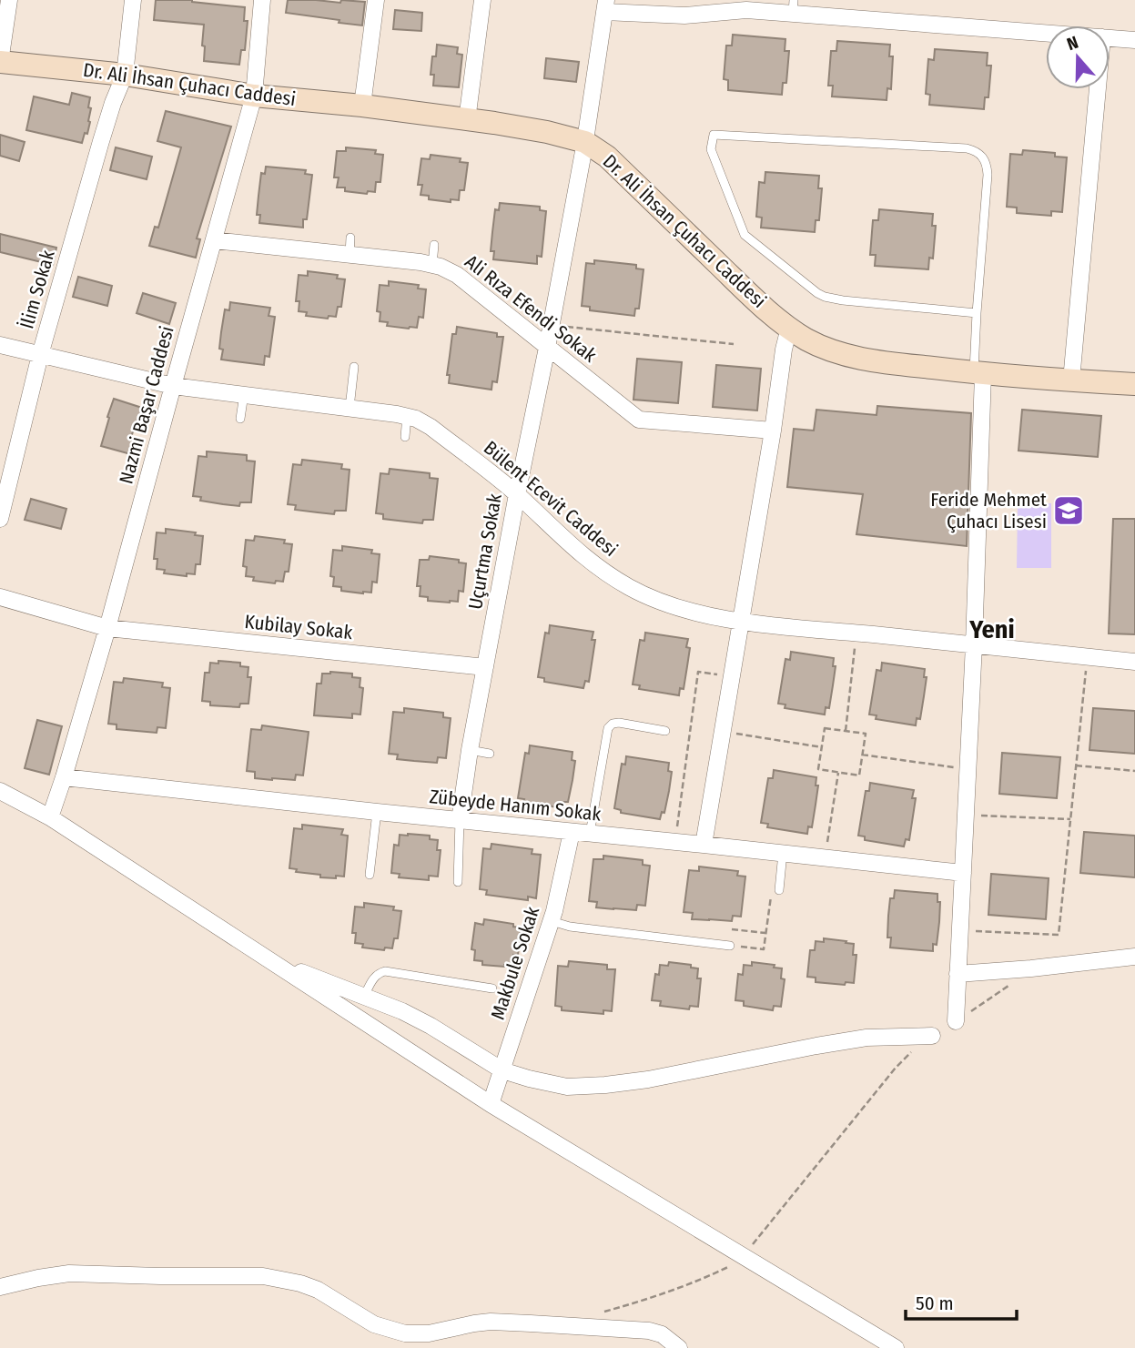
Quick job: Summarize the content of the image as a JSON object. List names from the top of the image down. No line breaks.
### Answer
{"streets":{"street":["Dr. Ali İhsan Çuhacı Caddesi","İlim Sokak","Ali Rıza Efendi Sokak","Nazmi Başar Caddesi","Bülent Ecevit Caddesi","Uçurtma Sokak","Kubilay Sokak","Zübeyde Hanım Sokak","Makbule Sokak"]},"crossings":[["Dr. Ali İhsan Çuhacı Caddesi","İlim Sokak"],["Dr. Ali İhsan Çuhacı Caddesi","Nazmi Başar Caddesi"],["Dr. Ali İhsan Çuhacı Caddesi","Uçurtma Sokak"],["İlim Sokak","Bülent Ecevit Caddesi"],["Ali Rıza Efendi Sokak","Nazmi Başar Caddesi"],["Ali Rıza Efendi Sokak","Uçurtma Sokak"],["Nazmi Başar Caddesi","Bülent Ecevit Caddesi"],["Nazmi Başar Caddesi","Kubilay Sokak"],["Nazmi Başar Caddesi","Zübeyde Hanım Sokak"],["Bülent Ecevit Caddesi","Uçurtma Sokak"],["Uçurtma Sokak","Kubilay Sokak"],["Uçurtma Sokak","Zübeyde Hanım Sokak"],["Zübeyde Hanım Sokak","Makbule Sokak"]],"districts":["Yeni"],"places":{"school or university":["Feride Mehmet Çuhacı Lisesi"]},"scale_bar":"50 m","north":"top"}
